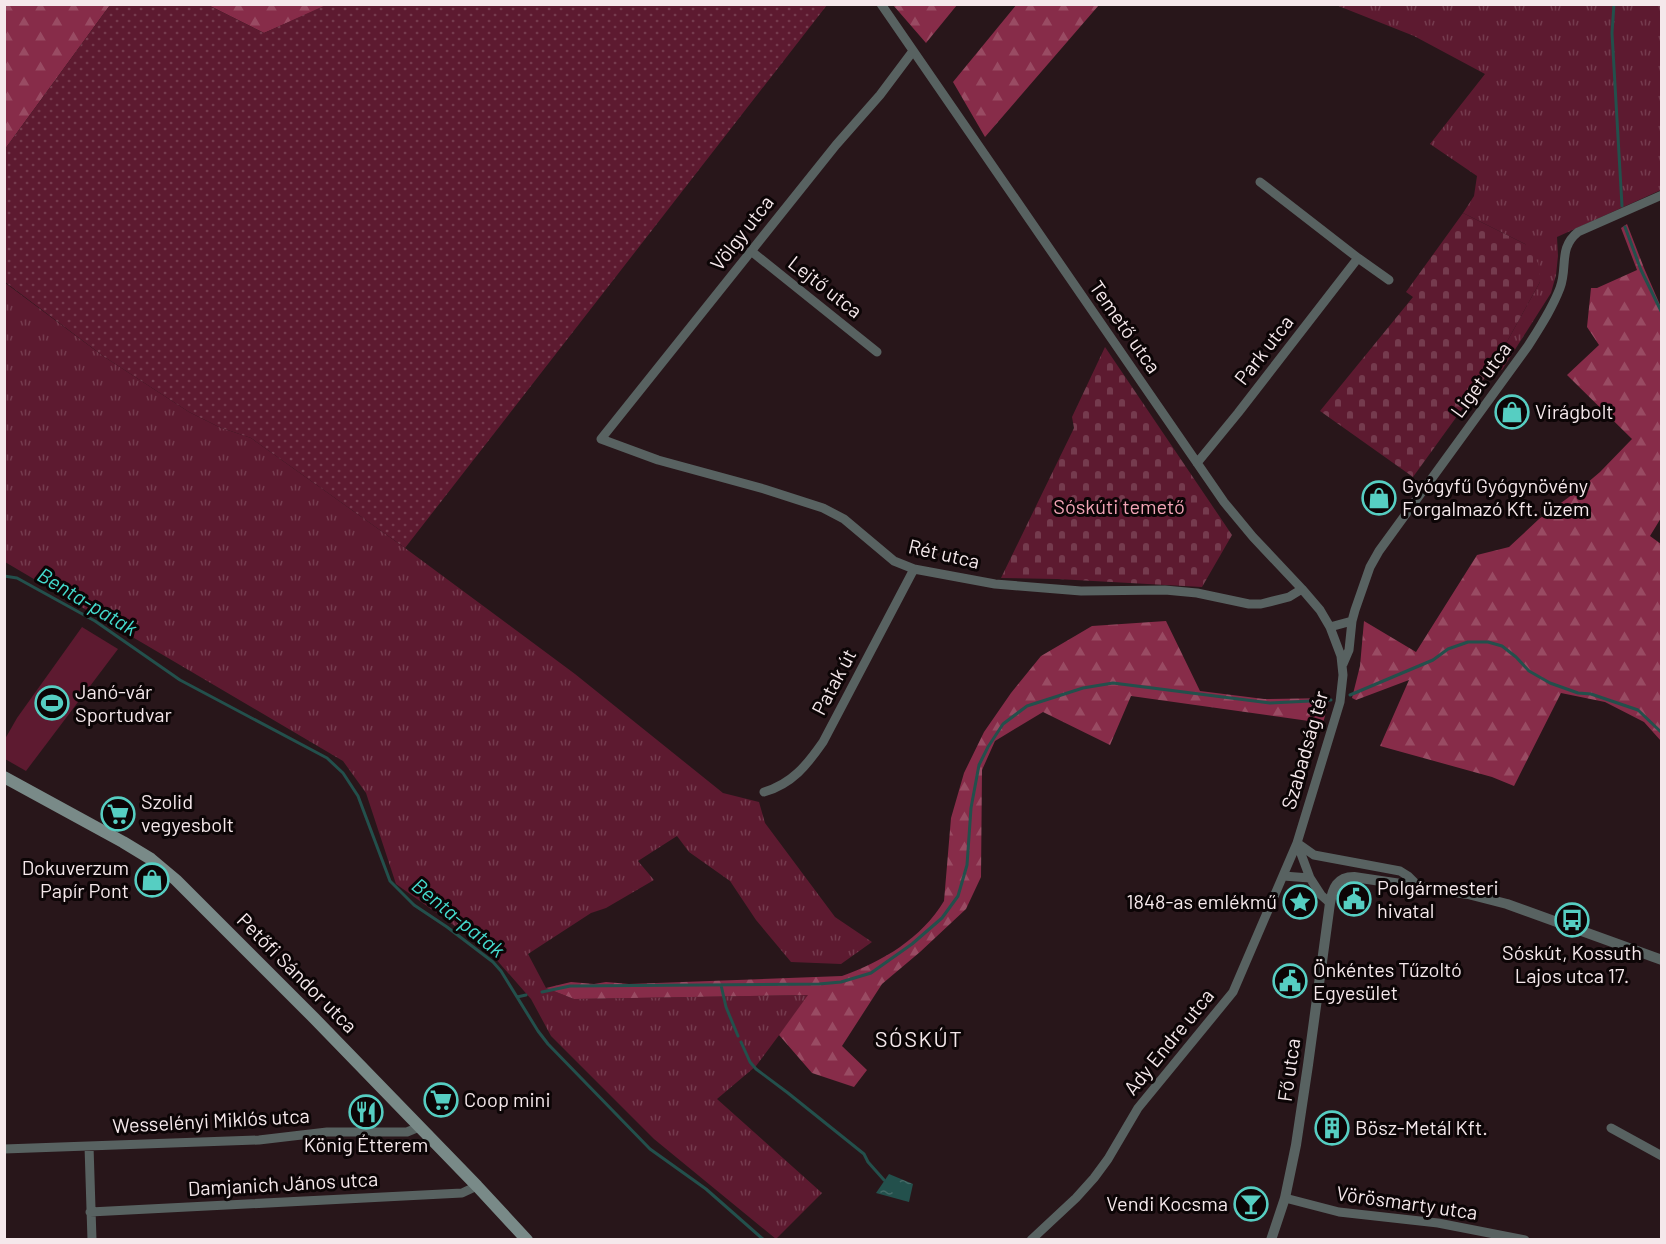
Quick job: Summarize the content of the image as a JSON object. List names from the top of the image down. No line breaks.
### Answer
{"streets":{"main road":["Petőfi Sándor utca"],"street":["Völgy utca","Lejtő utca","Temető utca","Park utca","Liget utca","Rét utca","Patak út","Szabadság tér","Ady Endre utca","Fő utca","Wesselényi Miklós utca","Damjanich János utca","Vörösmarty utca"]},"crossings":[["Völgy utca","Lejtő utca"],["Völgy utca","Temető utca"],["Völgy utca","Rét utca"],["Temető utca","Park utca"],["Temető utca","Liget utca"],["Temető utca","Rét utca"],["Temető utca","Szabadság tér"],["Liget utca","Szabadság tér"],["Rét utca","Patak út"],["Szabadság tér","Ady Endre utca"],["Petőfi Sándor utca","Wesselényi Miklós utca"],["Petőfi Sándor utca","Damjanich János utca"],["Fő utca","Vörösmarty utca"]],"districts":["SÓSKÚT"],"water":["Benta-patak"],"parks":["Sóskúti temető"],"places":{"shop":["Virágbolt","Gyógyfű Gyógynövény Forgalmazó Kft. üzem","Dokuverzum Papír Pont"],"sports":["Janó-vár Sportudvar"],"supermarket":["Szolid vegyesbolt","Coop mini"],"public building":["Polgármesteri hivatal","Önkéntes Tűzoltó Egyesület"],"place":["1848-as emlékmű"],"bus stop":["Sóskút, Kossuth Lajos utca 17."],"restaurant":["König Étterem"],"building":["Bösz-Metál Kft."],"bar":["Vendi Kocsma"]}}
